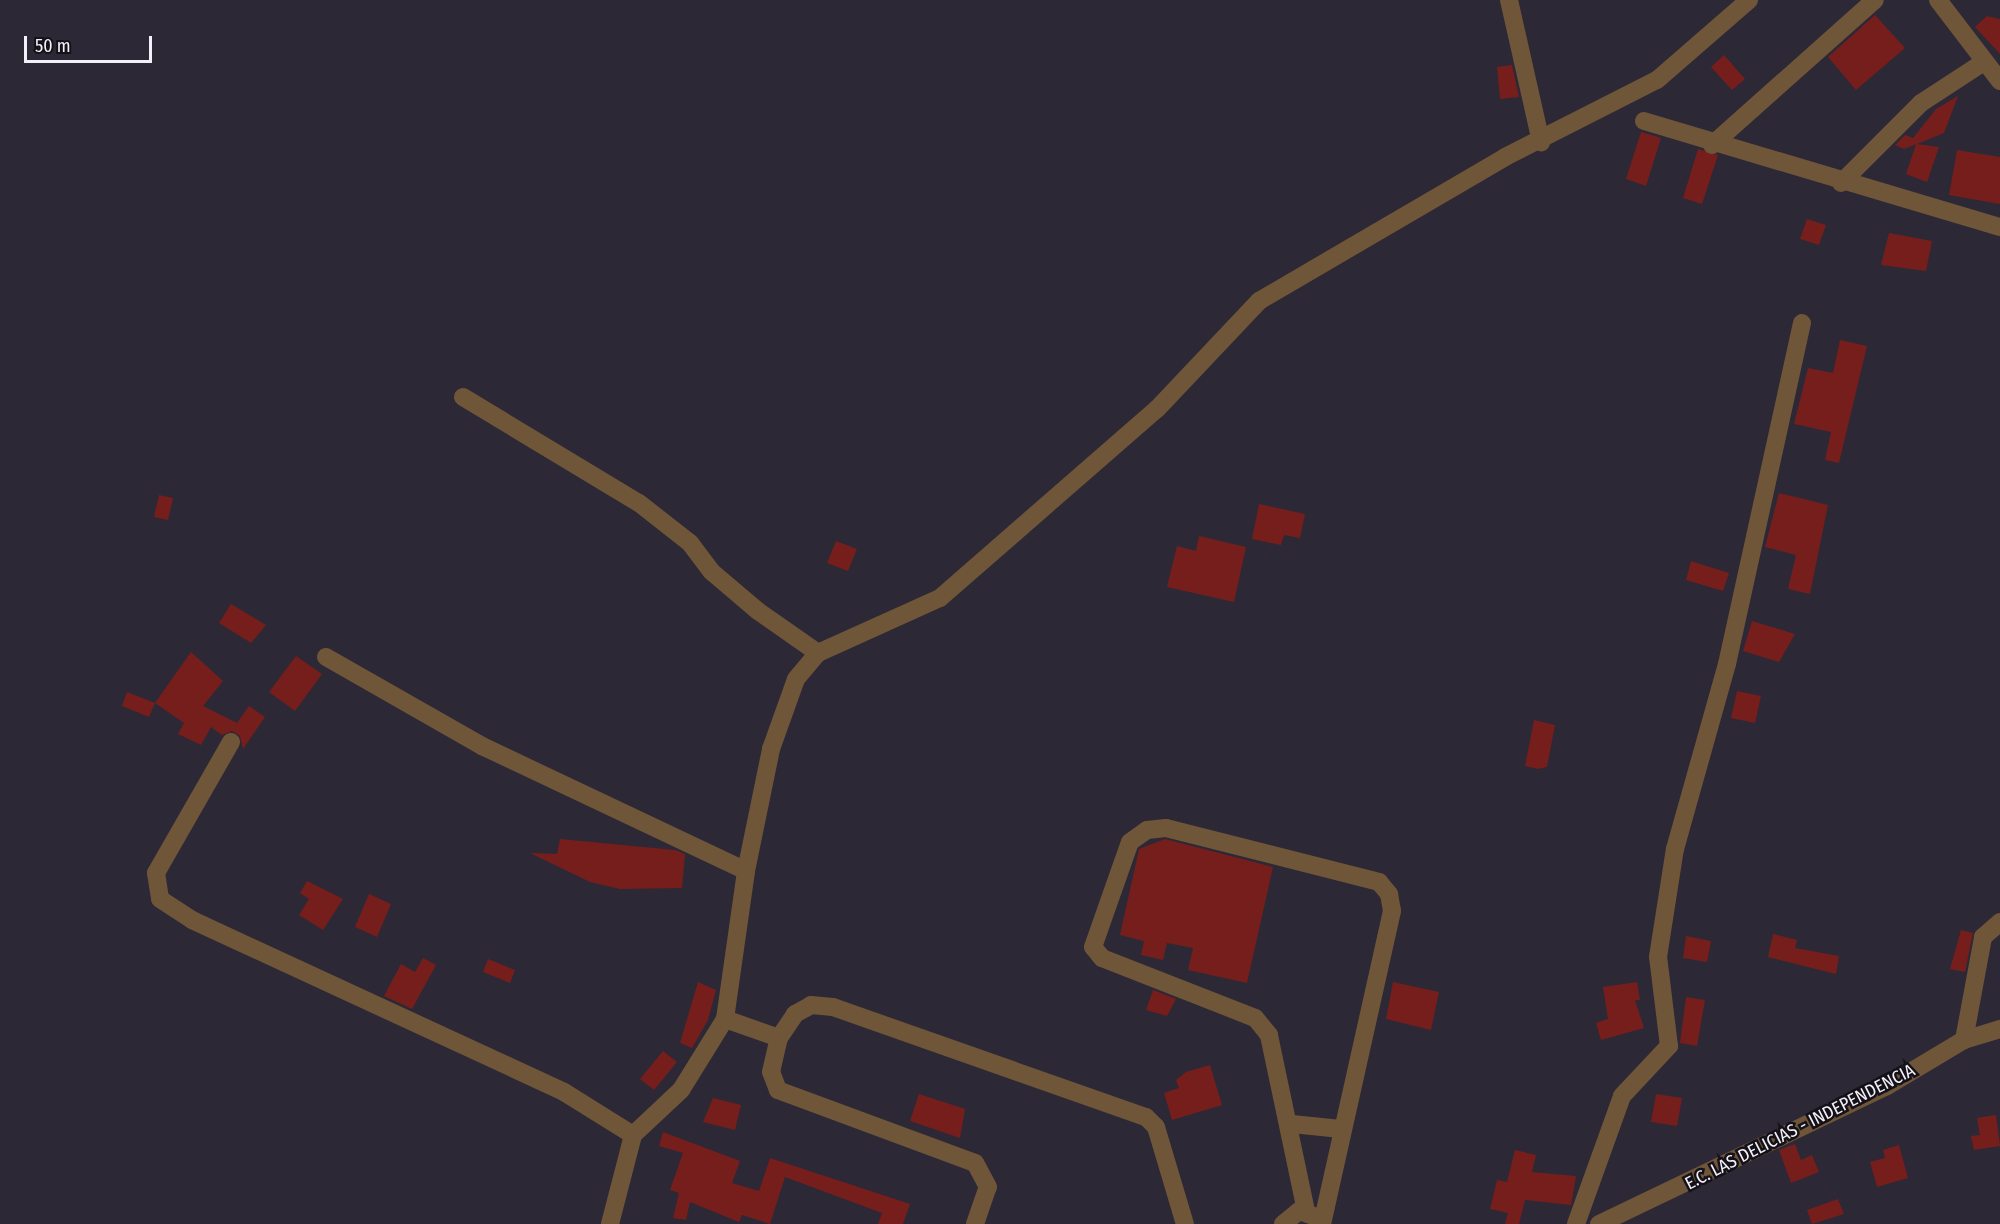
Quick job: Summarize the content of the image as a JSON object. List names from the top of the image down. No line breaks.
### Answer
{"streets":{"street":["E.C. LAS DELICIAS - INDEPENDENCIA"]},"scale_bar":"50 m"}
